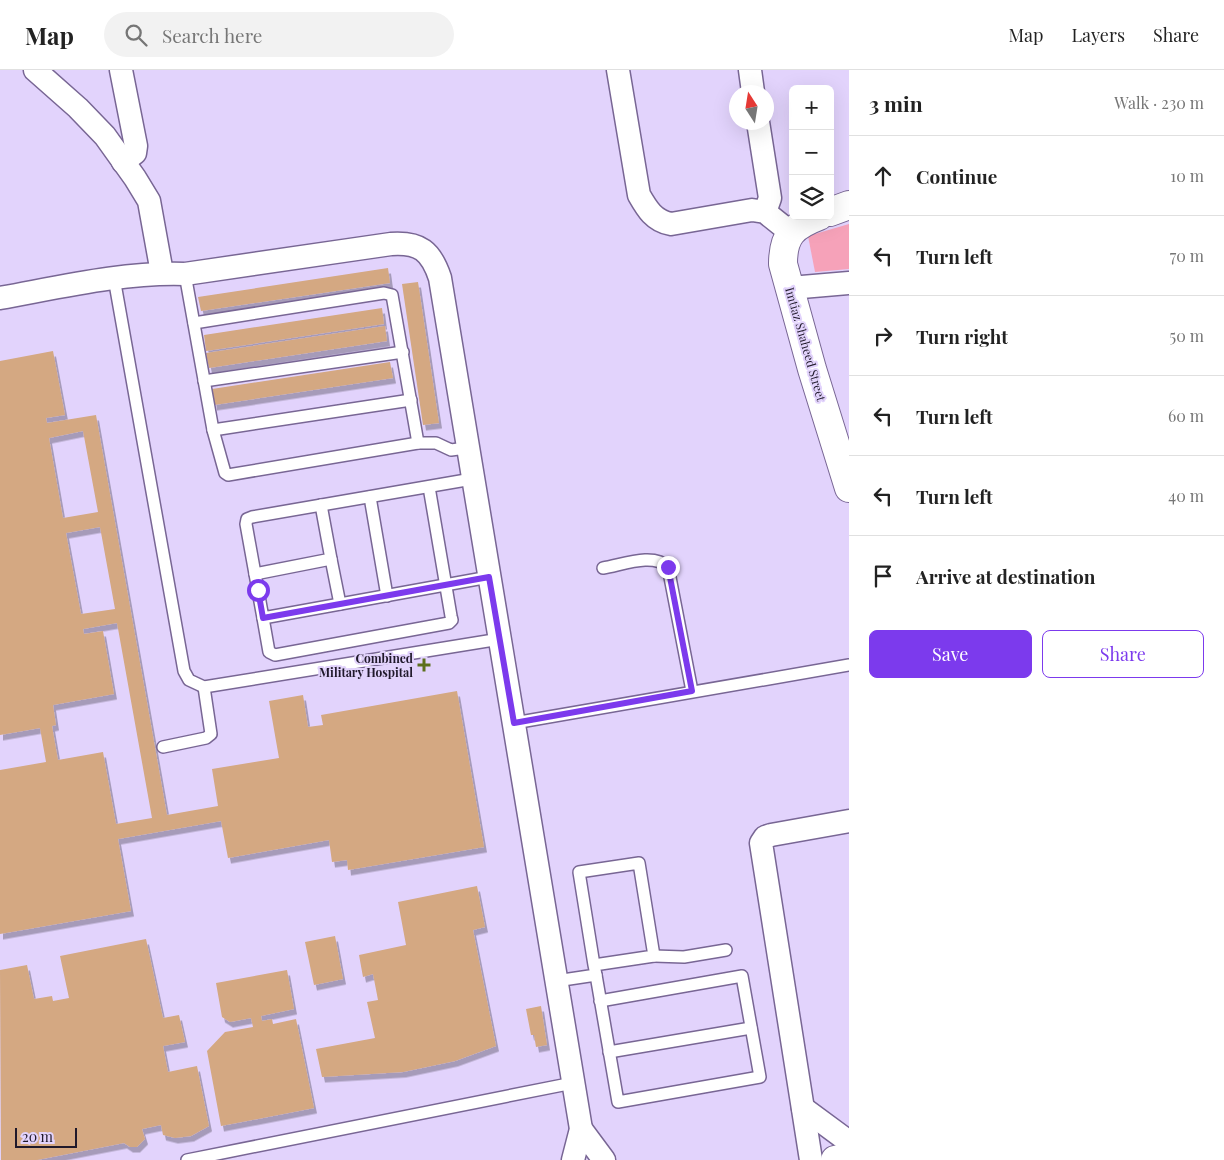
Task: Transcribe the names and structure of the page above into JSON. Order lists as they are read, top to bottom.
{
  "streets": {
    "street": ["Imtiaz Shaheed Street"]
  },
  "places": {
    "health": ["Combined Military Hospital"]
  },
  "scale_bar": "20 m",
  "north": "top",
  "page": {
    "header": "Map",
    "search": "Search here",
    "nav": ["Map", "Layers", "Share"],
    "heading": ["3 min", "Walk · 230 m"],
    "map_buttons": ["+", "−"],
    "list": [
      ["Continue", "10 m"],
      ["Turn left", "70 m"],
      ["Turn right", "50 m"],
      ["Turn left", "60 m"],
      ["Turn left", "40 m"],
      "Arrive at destination"
    ],
    "buttons": ["Save", "Share"],
    "scale": "20 m"
  }
}
